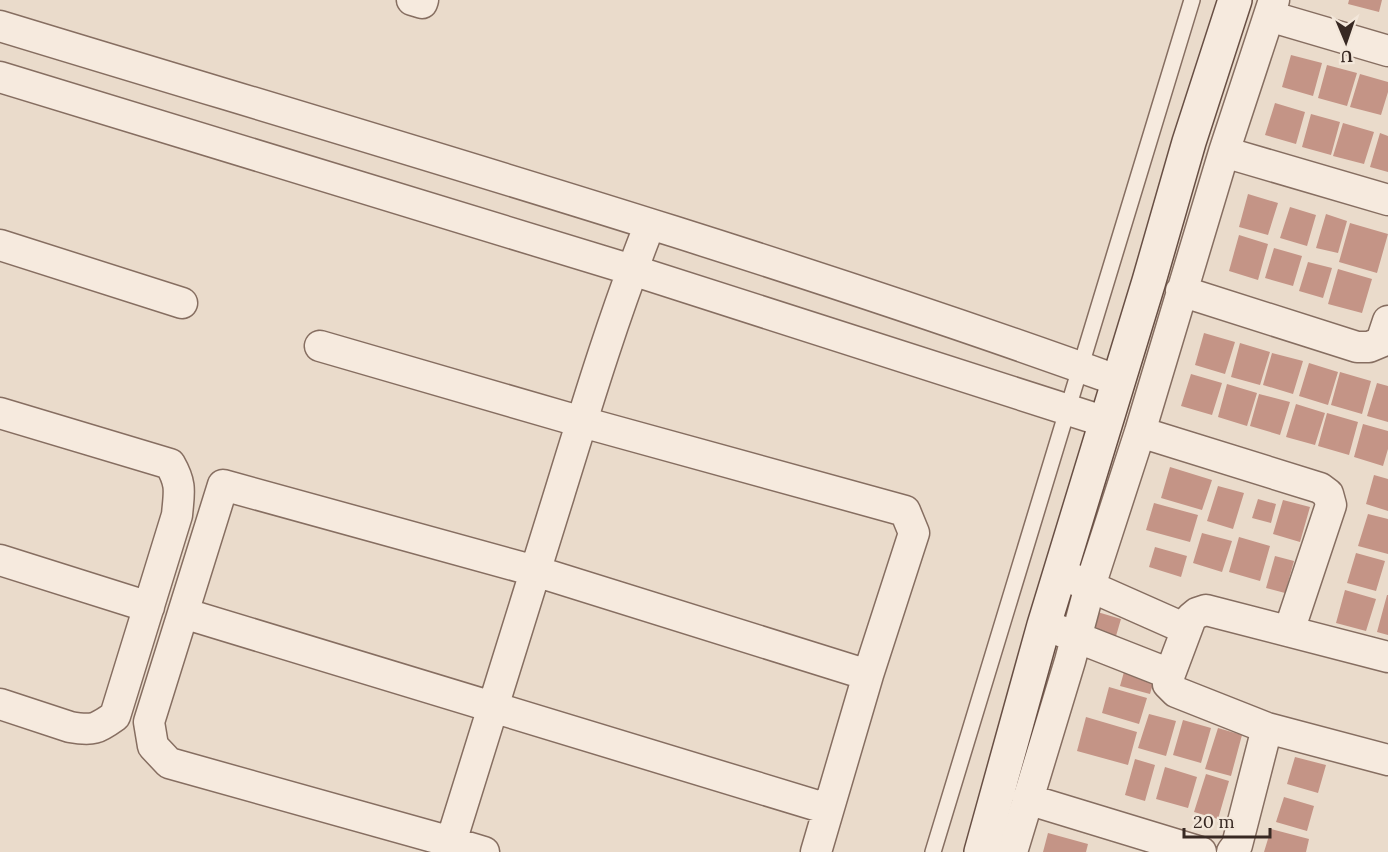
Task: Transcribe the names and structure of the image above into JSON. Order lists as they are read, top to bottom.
{
  "scale_bar": "20 m",
  "north": "bottom"
}
